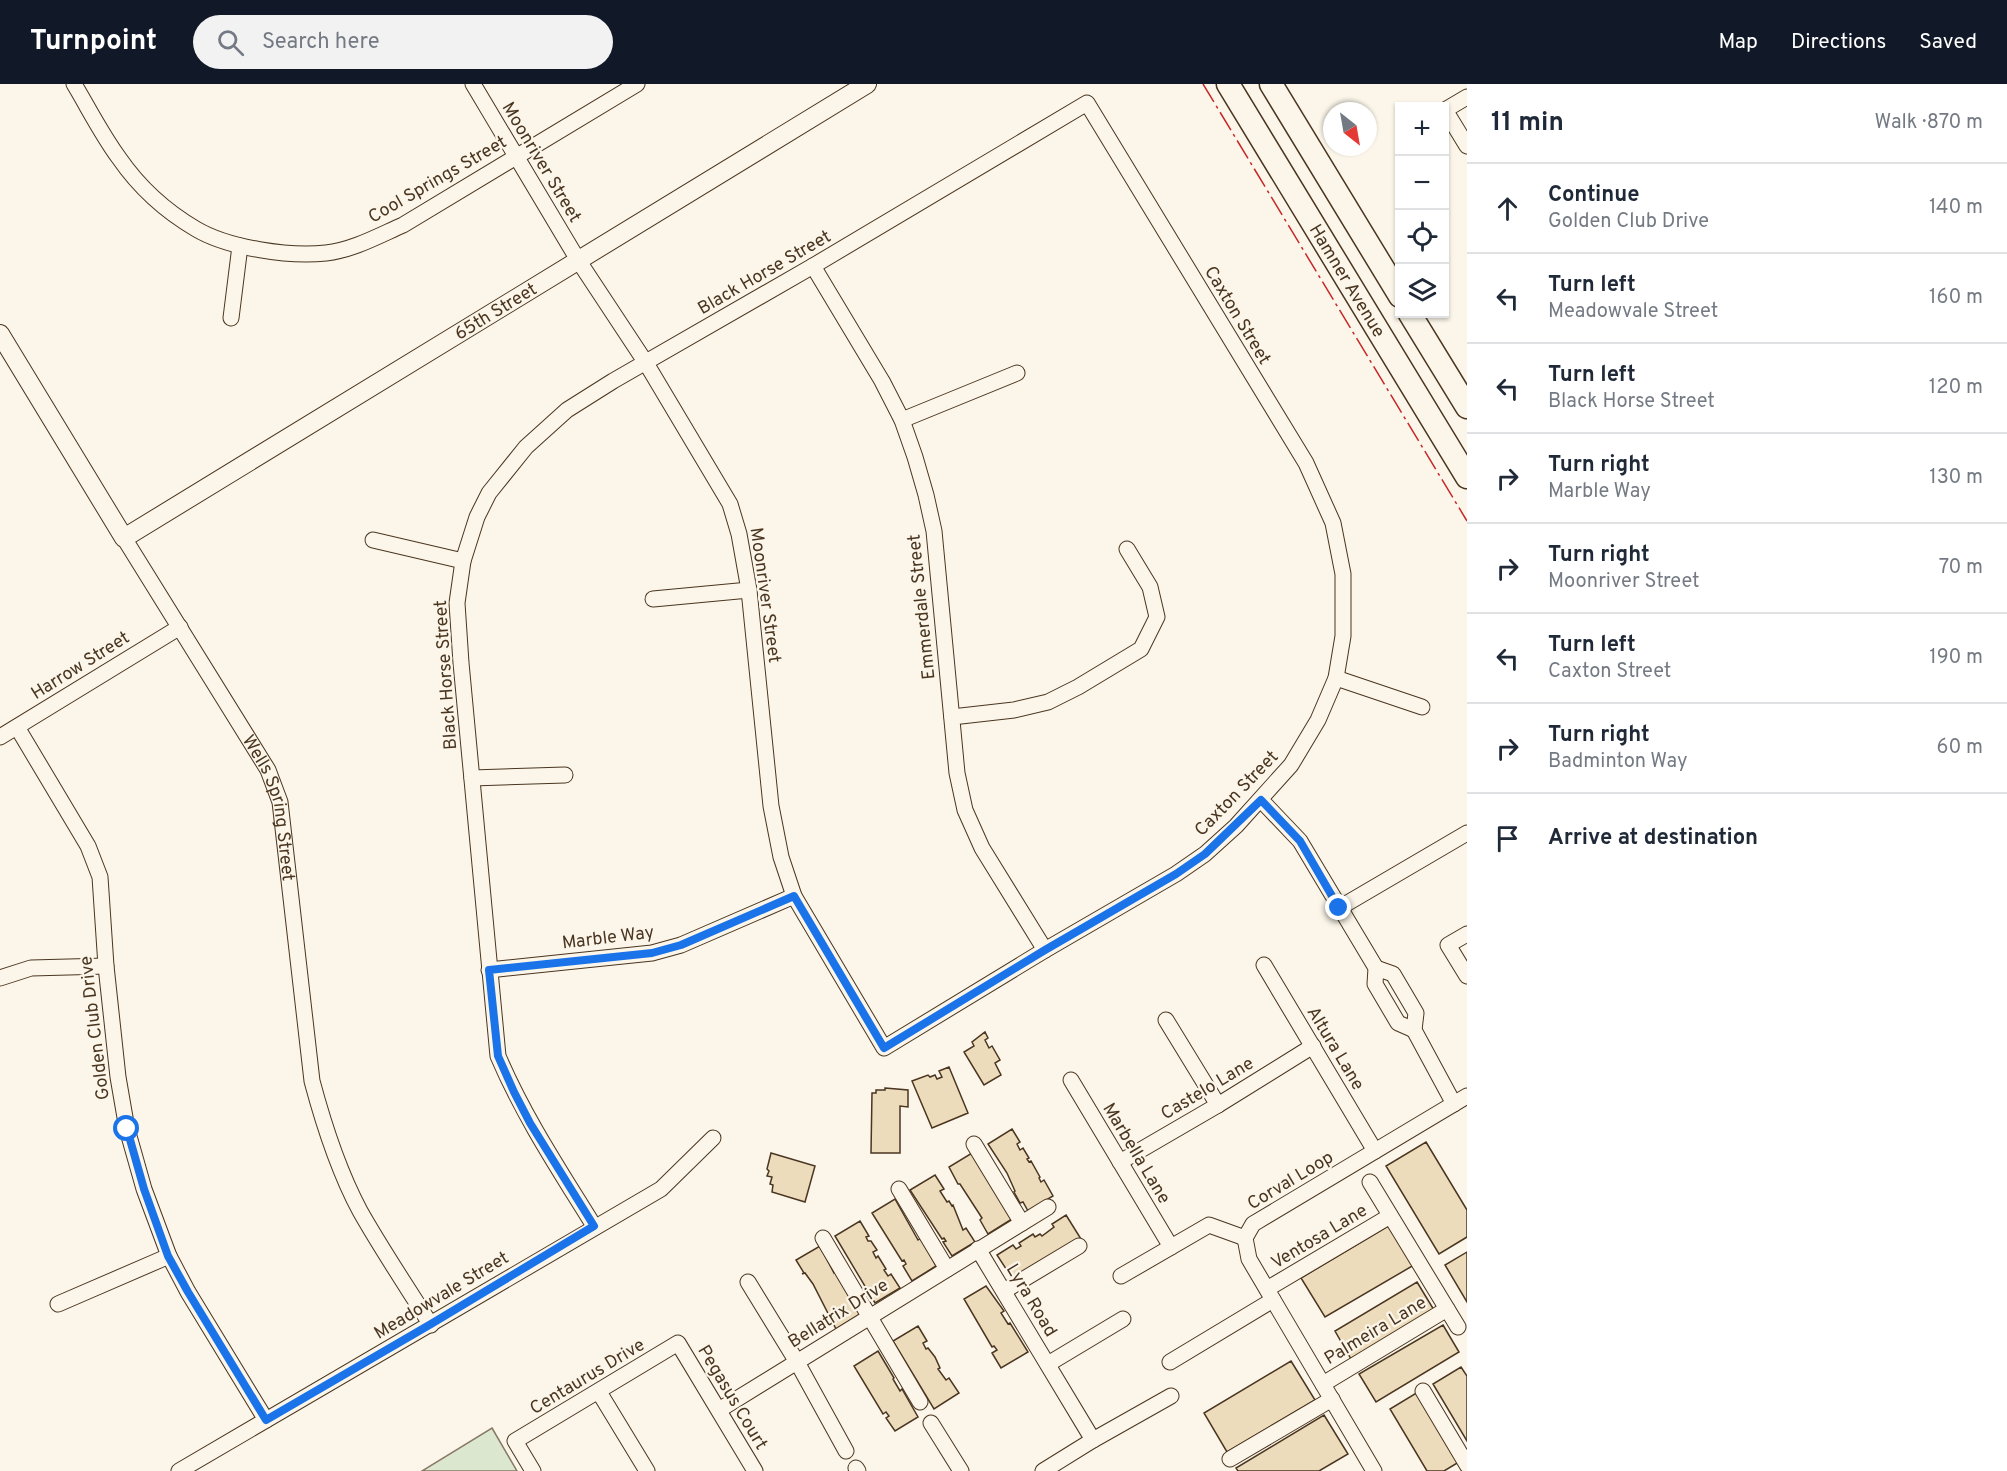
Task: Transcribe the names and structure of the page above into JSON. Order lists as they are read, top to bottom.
{
  "streets": {
    "main road": ["Hamner Avenue"],
    "street": [
      "Moonriver Street",
      "Cool Springs Street",
      "Black Horse Street",
      "65th Street",
      "Caxton Street",
      "Emmerdale Street",
      "Harrow Street",
      "Wells Spring Street",
      "Marble Way",
      "Golden Club Drive",
      "Altura Lane",
      "Castelo Lane",
      "Marbella Lane",
      "Corval Loop",
      "Ventosa Lane",
      "Meadowvale Street",
      "Lyra Road",
      "Bellatrix Drive",
      "Palmeira Lane",
      "Centaurus Drive",
      "Pegasus Court"
    ]
  },
  "crossings": [
    ["Moonriver Street", "Cool Springs Street"],
    ["Moonriver Street", "Black Horse Street"],
    ["Moonriver Street", "65th Street"],
    ["Moonriver Street", "Caxton Street"],
    ["Moonriver Street", "Marble Way"],
    ["Black Horse Street", "Caxton Street"],
    ["Black Horse Street", "Emmerdale Street"],
    ["Black Horse Street", "Marble Way"],
    ["Black Horse Street", "Meadowvale Street"],
    ["65th Street", "Wells Spring Street"],
    ["Caxton Street", "Emmerdale Street"],
    ["Harrow Street", "Wells Spring Street"],
    ["Harrow Street", "Golden Club Drive"],
    ["Wells Spring Street", "Meadowvale Street"],
    ["Golden Club Drive", "Meadowvale Street"],
    ["Altura Lane", "Castelo Lane"],
    ["Altura Lane", "Corval Loop"],
    ["Castelo Lane", "Marbella Lane"],
    ["Corval Loop", "Ventosa Lane"],
    ["Corval Loop", "Palmeira Lane"],
    ["Lyra Road", "Bellatrix Drive"],
    ["Bellatrix Drive", "Pegasus Court"],
    ["Centaurus Drive", "Pegasus Court"]
  ],
  "north": "bottom right",
  "page": {
    "header": "Turnpoint",
    "search": "Search here",
    "nav": ["Map", "Directions", "Saved"],
    "heading": ["11 min", "Walk · 870 m"],
    "map_buttons": ["+", "−"],
    "list": [
      ["Continue", "Golden Club Drive", "140 m"],
      ["Turn left", "Meadowvale Street", "160 m"],
      ["Turn left", "Black Horse Street", "120 m"],
      ["Turn right", "Marble Way", "130 m"],
      ["Turn right", "Moonriver Street", "70 m"],
      ["Turn left", "Caxton Street", "190 m"],
      ["Turn right", "Badminton Way", "60 m"],
      "Arrive at destination"
    ]
  }
}
